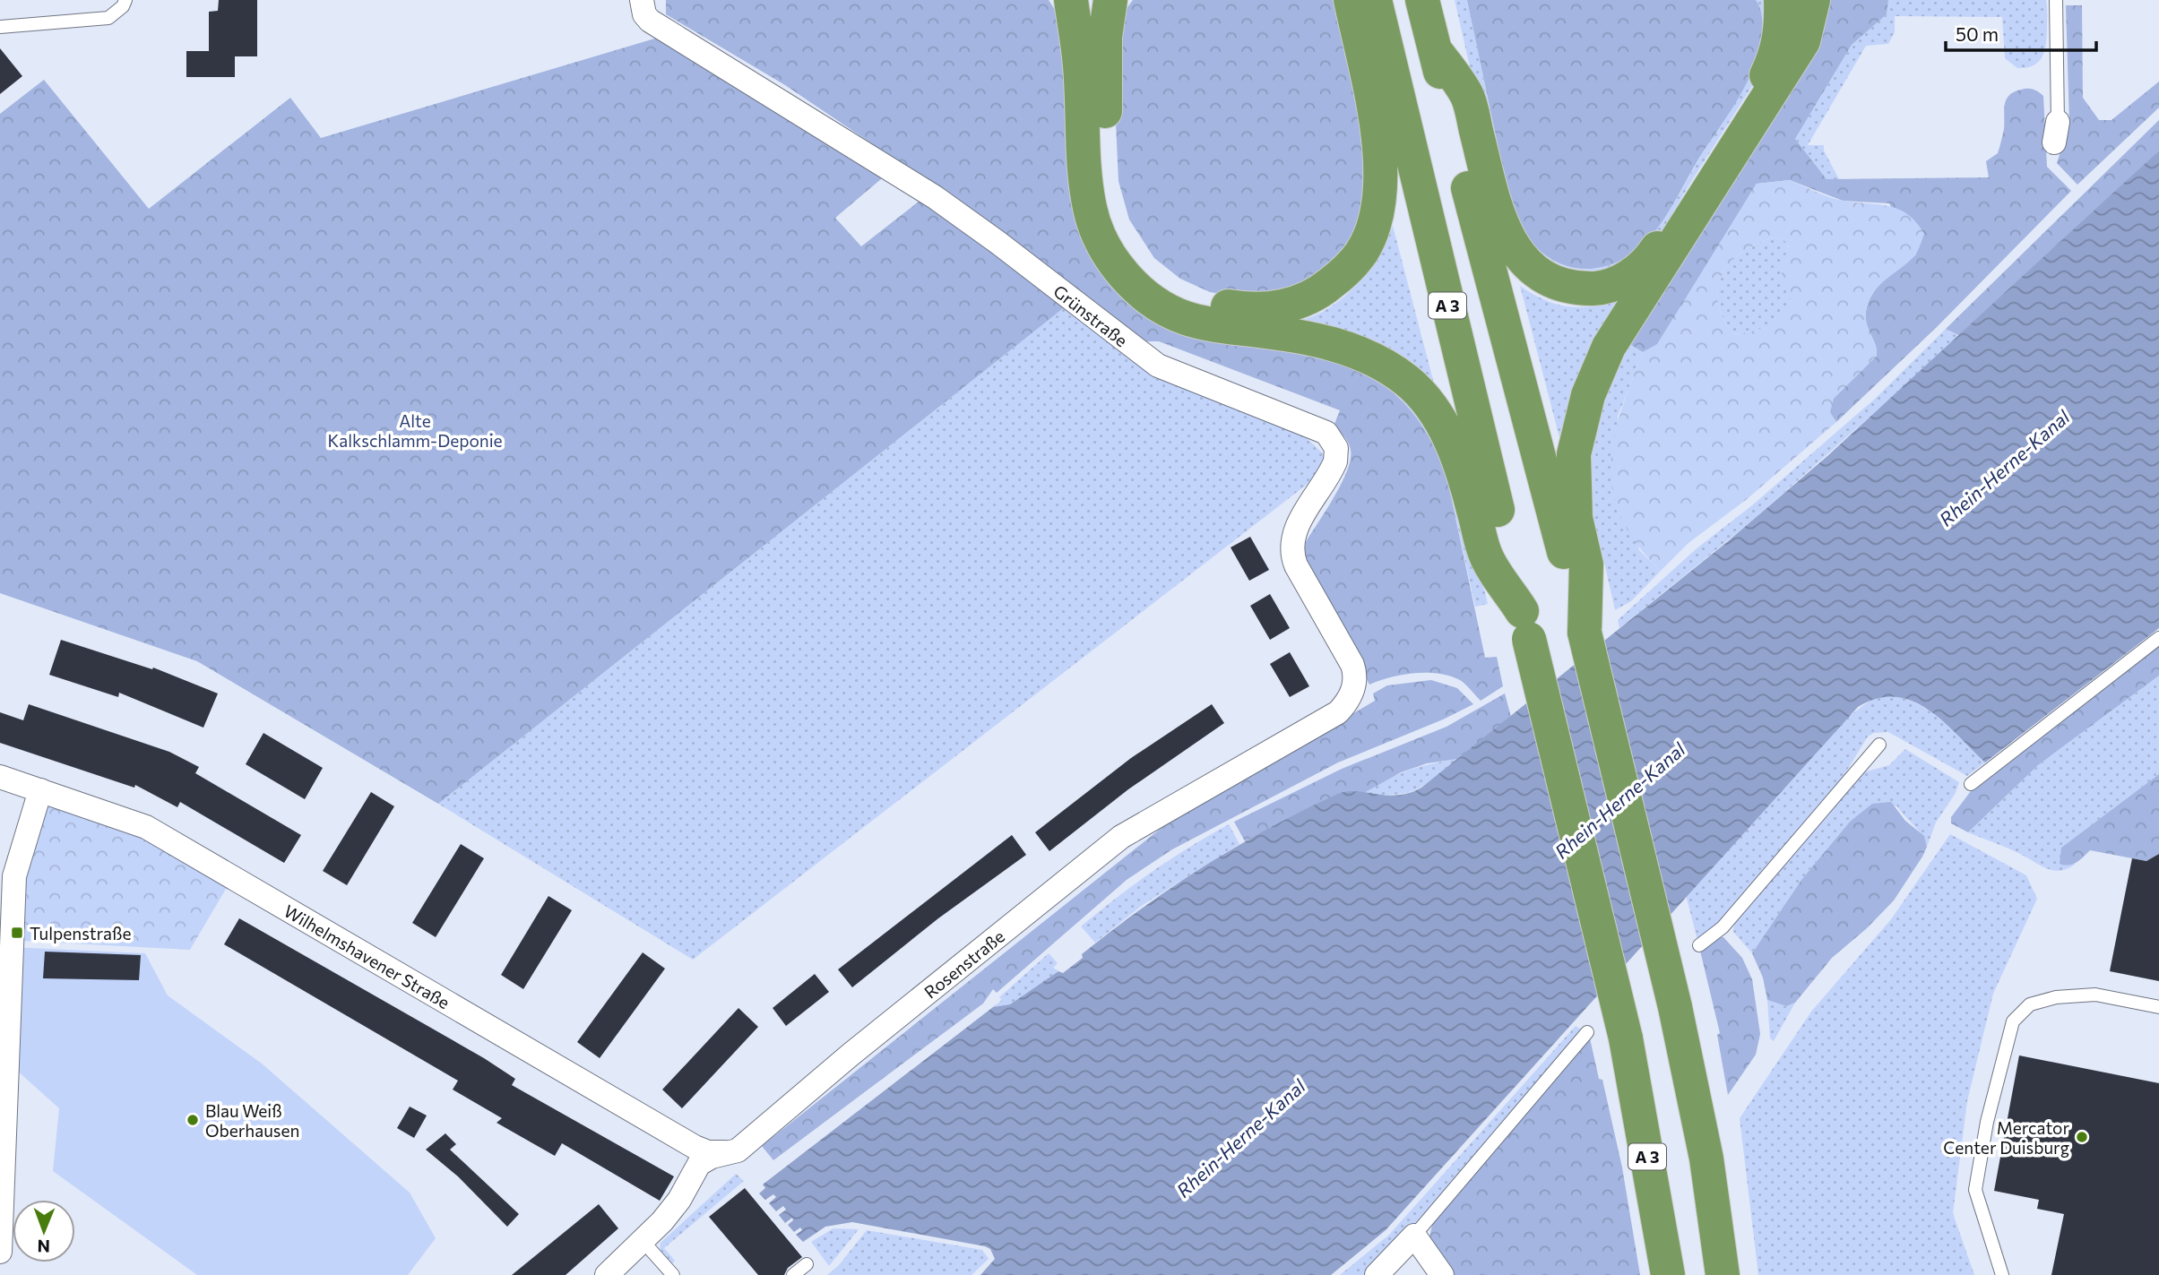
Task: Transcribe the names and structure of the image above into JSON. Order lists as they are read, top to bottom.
{
  "streets": {
    "highway": ["A 3"],
    "street": ["Grünstraße", "Wilhelmshavener Straße", "Rosenstraße"]
  },
  "crossings": [
    ["Grünstraße", "Rosenstraße"],
    ["Wilhelmshavener Straße", "Rosenstraße"]
  ],
  "water": ["Rhein-Herne-Kanal"],
  "parks": ["Alte Kalkschlamm-Deponie"],
  "places": {
    "transit": ["Tulpenstraße"],
    "other": ["Blau Weiß Oberhausen", "Mercator Center Duisburg"]
  },
  "scale_bar": "50 m",
  "north": "bottom"
}
